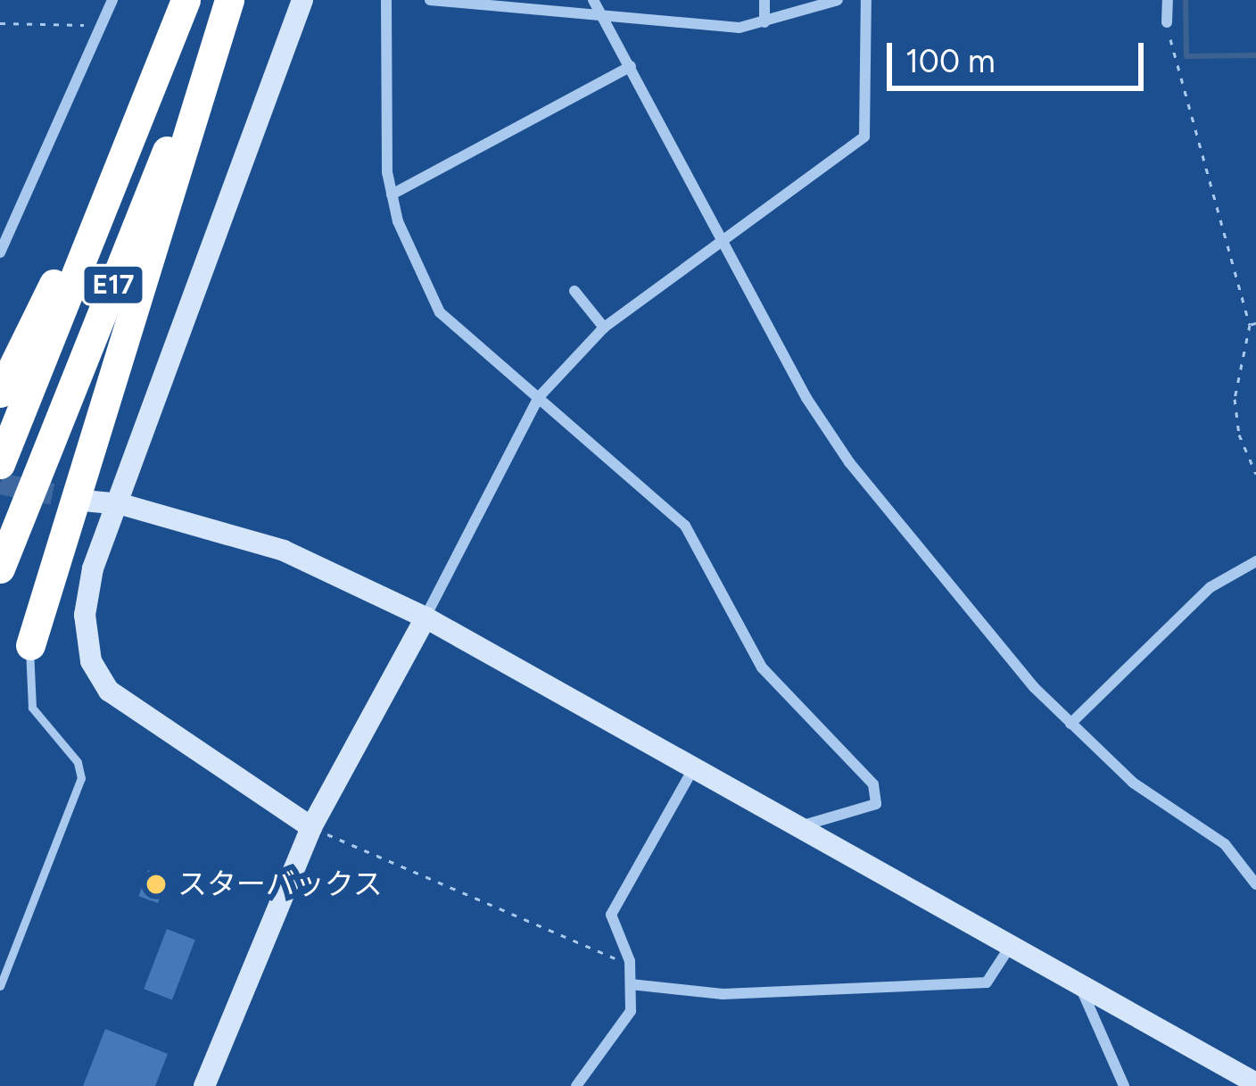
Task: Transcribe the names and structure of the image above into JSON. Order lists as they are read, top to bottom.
{
  "streets": {
    "highway": ["E17"]
  },
  "places": ["スターバックス"],
  "scale_bar": "100 m"
}
